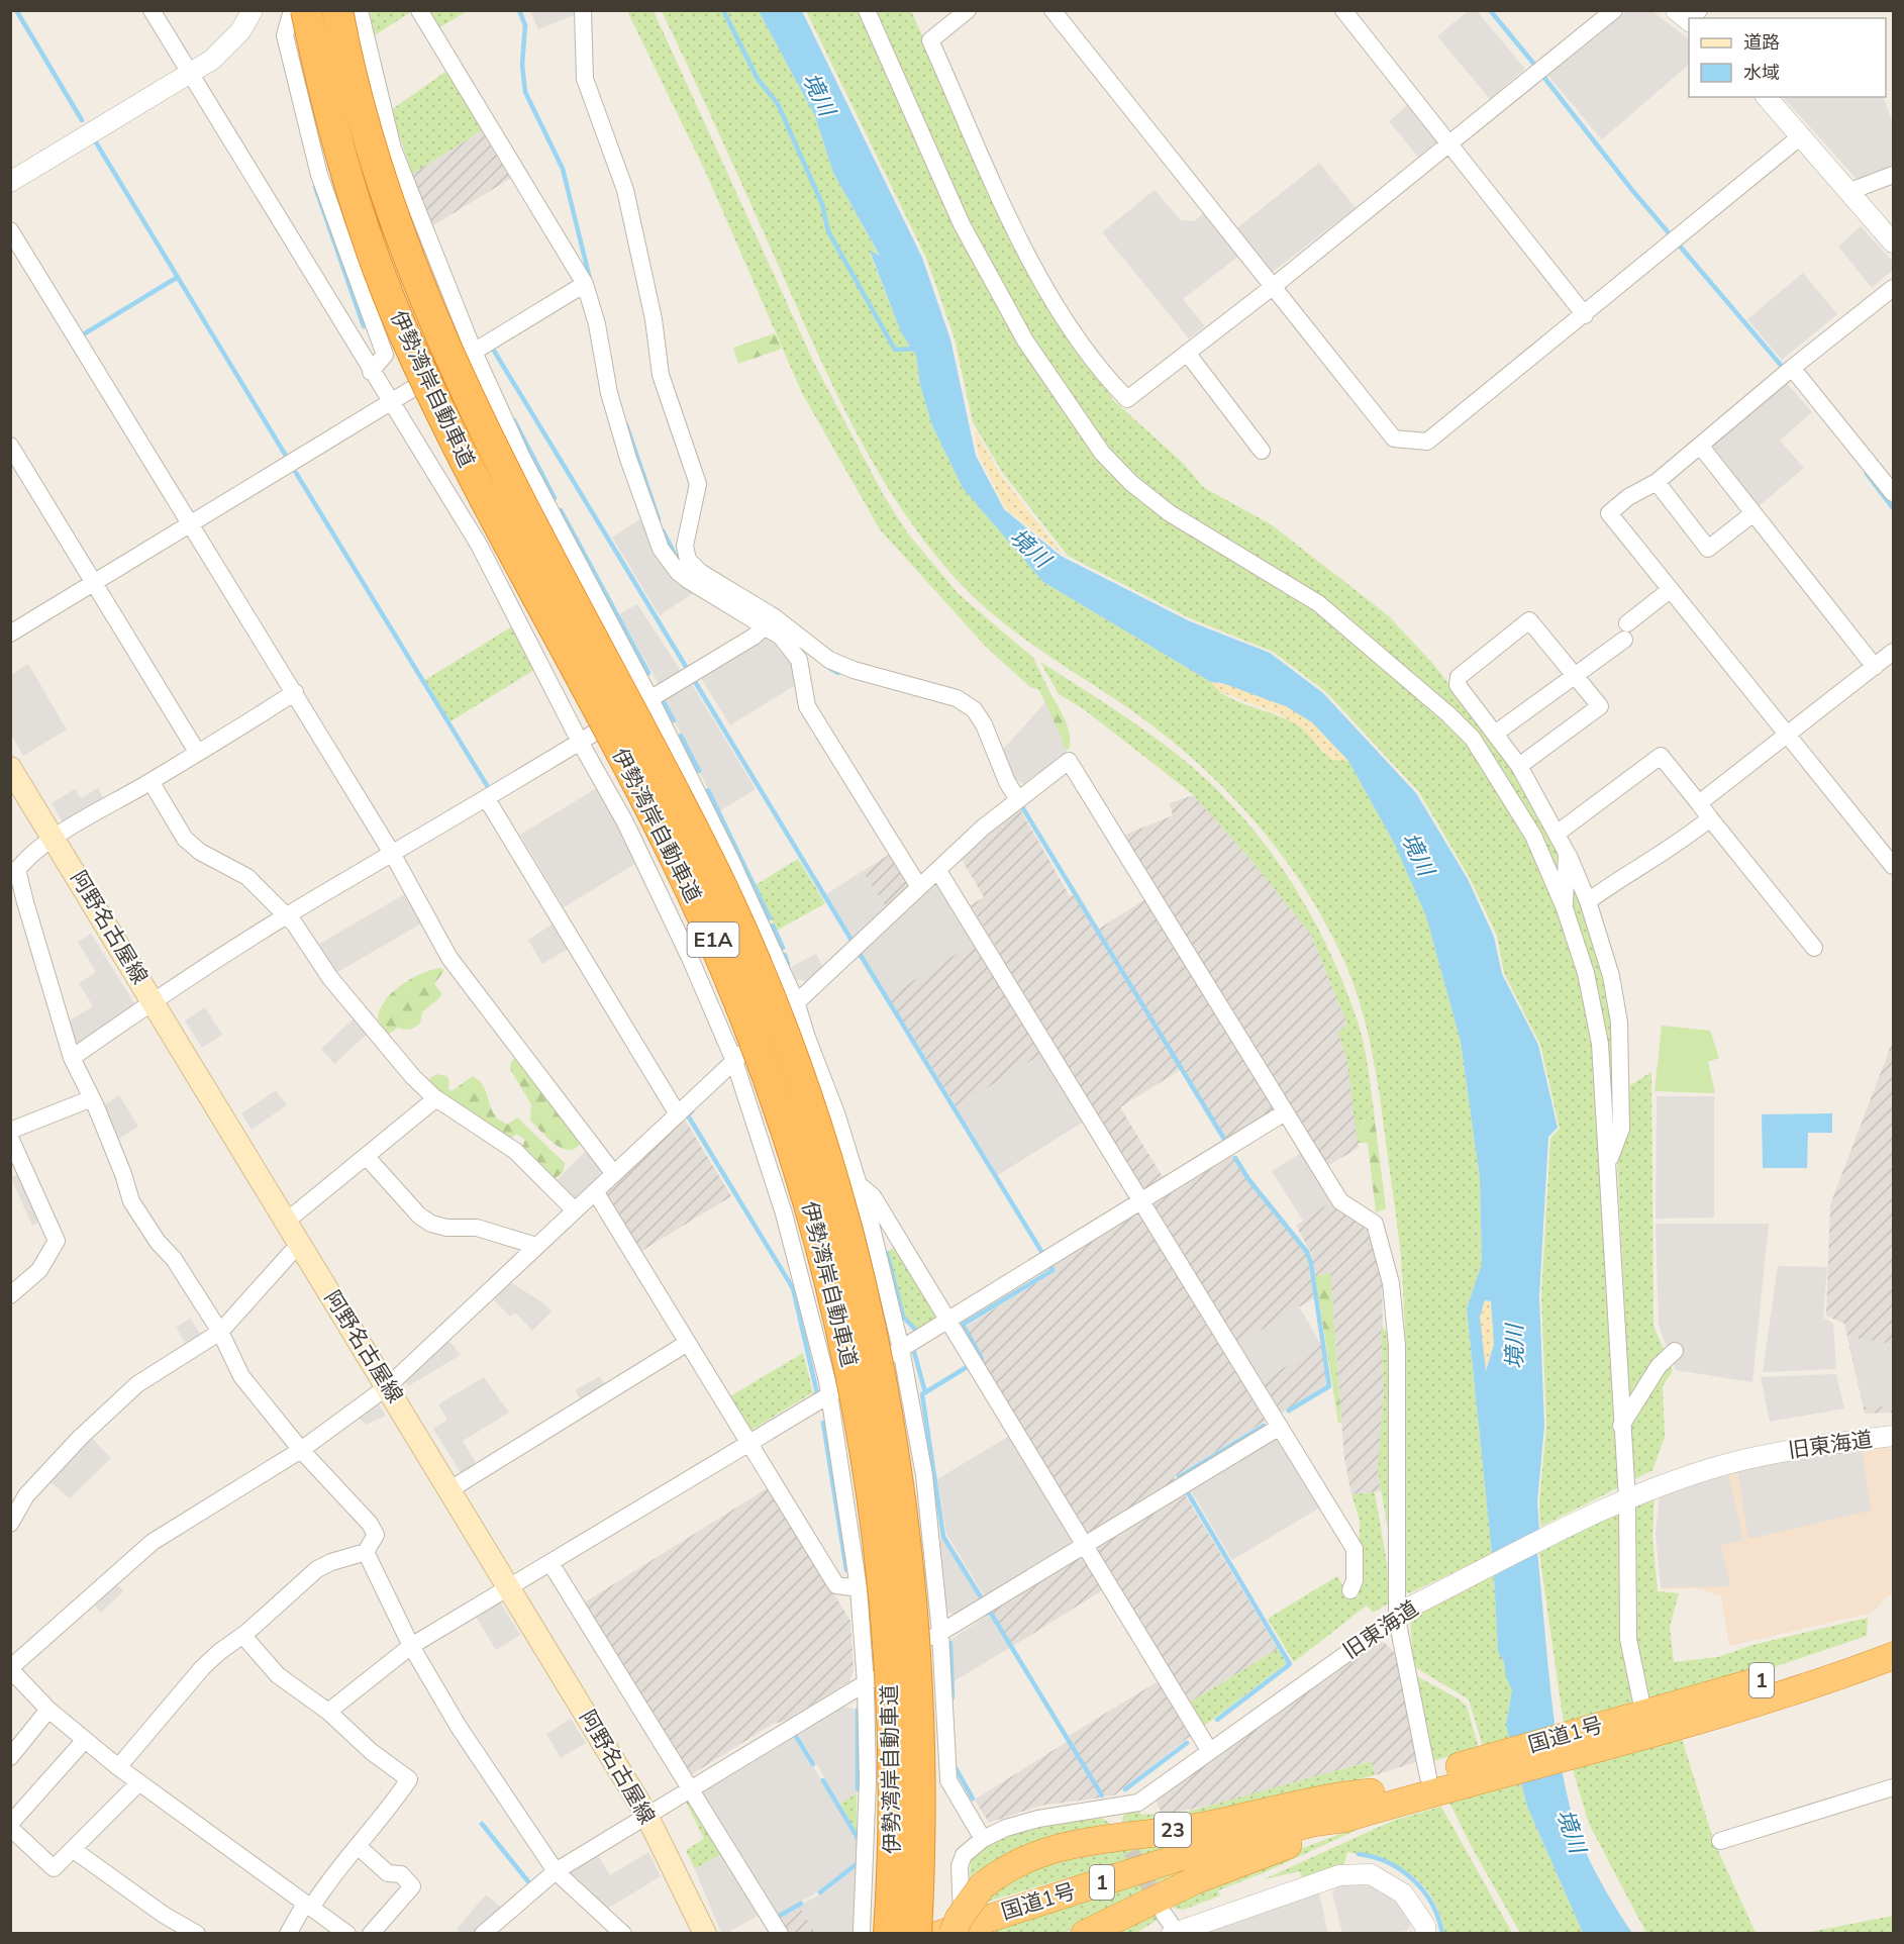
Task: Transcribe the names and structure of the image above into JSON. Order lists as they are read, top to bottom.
{
  "streets": {
    "highway": [
      "伊勢湾岸自動車道",
      "E1A",
      "1",
      "国道1号",
      "23"
    ],
    "main road": ["阿野名古屋線"],
    "street": ["旧東海道"]
  },
  "crossings": [
    ["旧東海道", "国道1号"],
    ["旧東海道", "23"],
    ["国道1号", "23"]
  ],
  "water": ["境川"],
  "legend": ["道路", "水域"]
}
